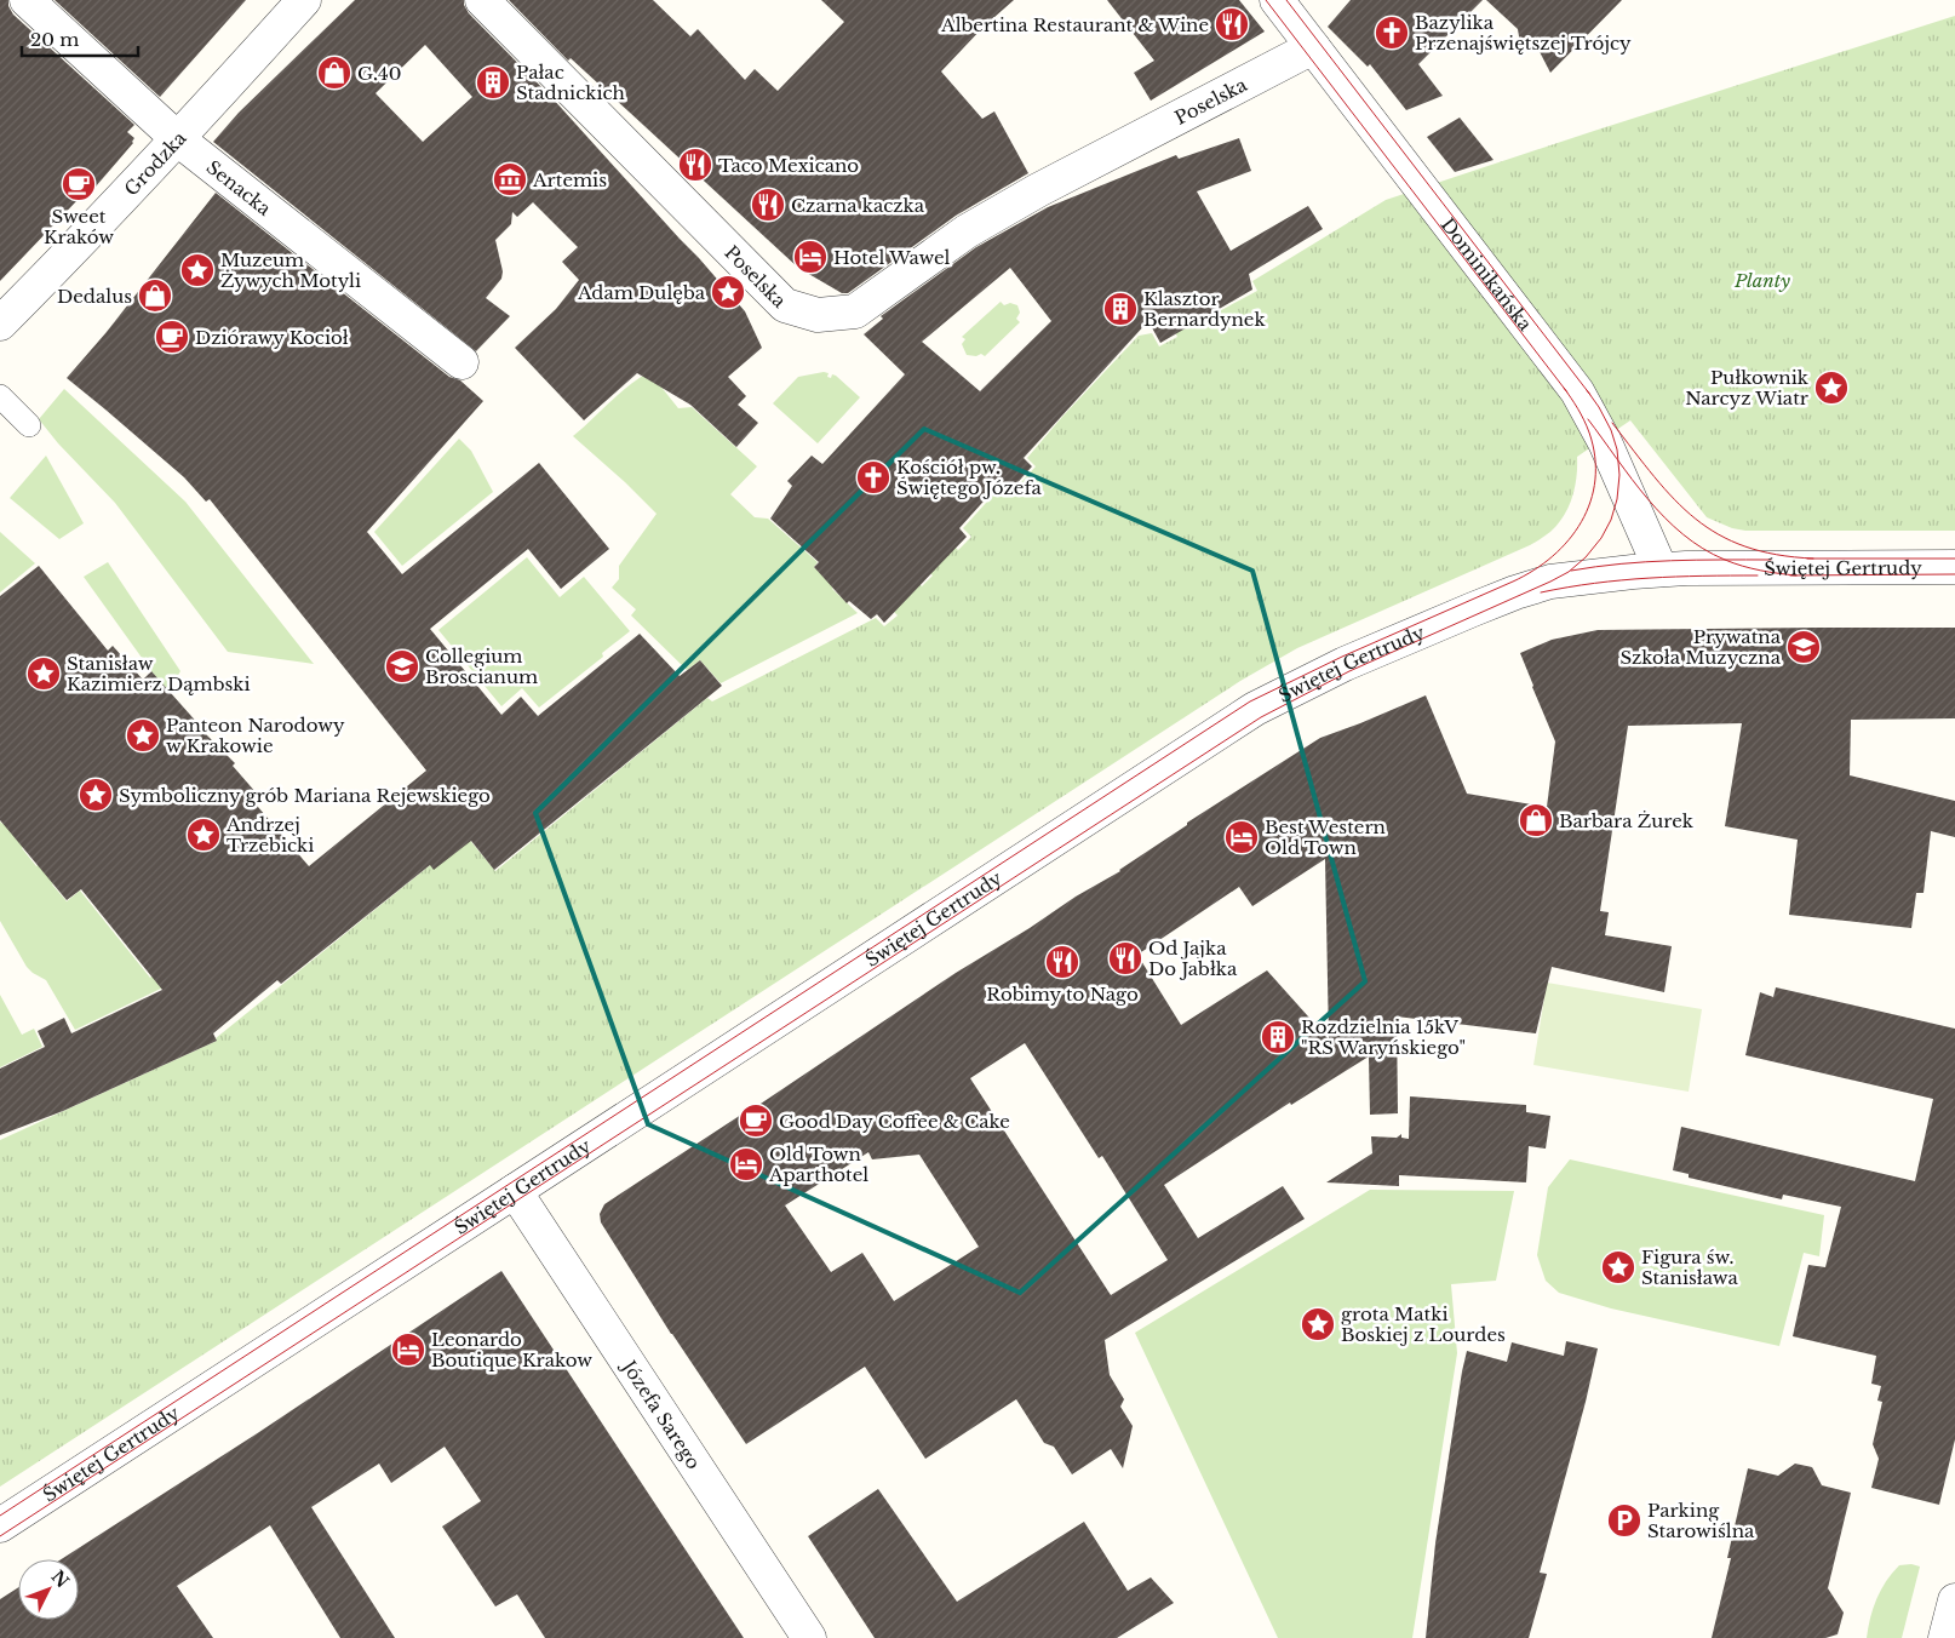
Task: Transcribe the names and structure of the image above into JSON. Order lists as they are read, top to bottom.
{
  "streets": {
    "street": [
      "Poselska",
      "Grodzka",
      "Senacka",
      "Dominikańska",
      "Świętej Gertrudy",
      "Józefa Sarego"
    ]
  },
  "crossings": [
    ["Poselska", "Dominikańska"],
    ["Grodzka", "Senacka"],
    ["Dominikańska", "Świętej Gertrudy"],
    ["Świętej Gertrudy", "Józefa Sarego"]
  ],
  "parks": ["Planty"],
  "places": {
    "restaurant": [
      "Albertina Restaurant & Wine",
      "Taco Mexicano",
      "Czarna kaczka",
      "Od Jajka Do Jabłka",
      "Robimy to Nago"
    ],
    "church": ["Bazylika Przenajświętszej Trójcy", "Kościół pw. Świętego Józefa"],
    "shop": ["G.40", "Dedalus", "Barbara Żurek"],
    "building": ["Pałac Stadnickich", "Klasztor Bernardynek", "Rozdzielnia 15kV \"RS Waryńskiego\""],
    "museum": ["Artemis"],
    "cafe": ["Sweet Kraków", "Dziórawy Kocioł", "Good Day Coffee & Cake"],
    "hotel": [
      "Hotel Wawel",
      "Best Western Old Town",
      "Old Town Aparthotel",
      "Leonardo Boutique Krakow"
    ],
    "place": [
      "Muzeum Żywych Motyli",
      "Adam Dulęba",
      "Pułkownik Narcyz Wiatr",
      "Stanisław Kazimierz Dąmbski",
      "Panteon Narodowy w Krakowie",
      "Symboliczny grób Mariana Rejewskiego",
      "Andrzej Trzebicki",
      "Figura św. Stanisława",
      "grota Matki Boskiej z Lourdes"
    ],
    "school or university": ["Prywatna Szkoła Muzyczna", "Collegium Broscianum"],
    "parking": ["Parking Starowiślna"]
  },
  "scale_bar": "20 m",
  "north": "top right"
}
